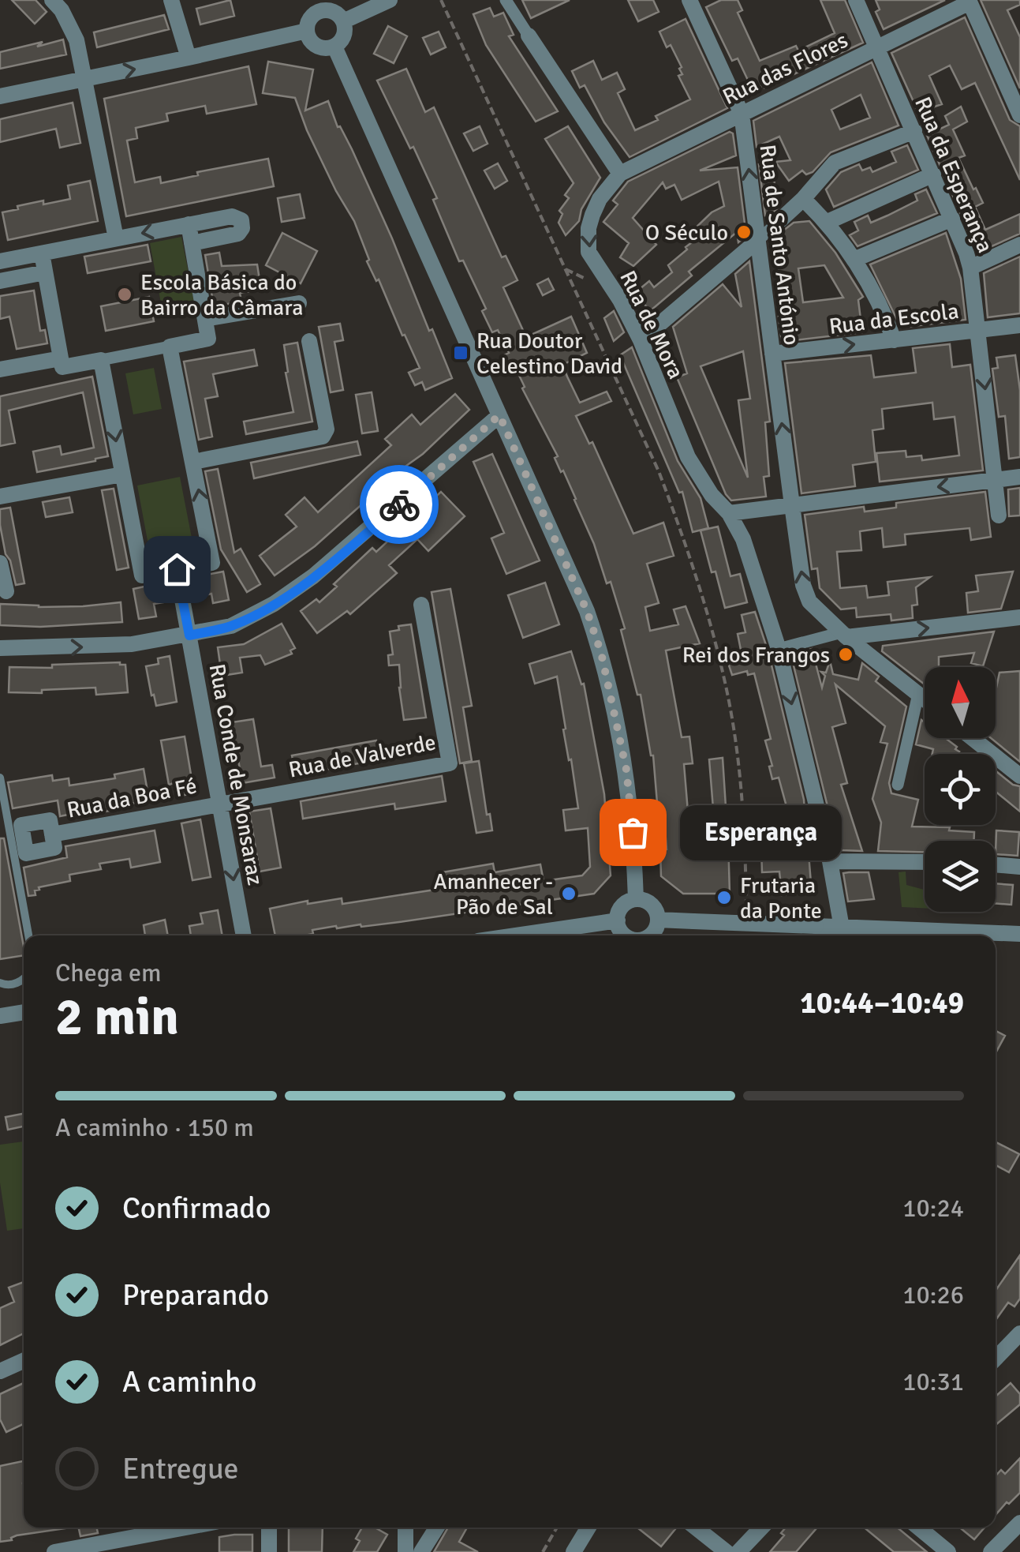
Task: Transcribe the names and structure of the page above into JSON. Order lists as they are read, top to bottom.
{
  "streets": {
    "street": [
      "Rua das Flores",
      "Rua da Esperança",
      "Rua de Santo António",
      "Rua da Escola",
      "Rua de Mora",
      "Rua de Valverde",
      "Rua Conde de Monsaraz",
      "Rua da Boa Fé"
    ]
  },
  "crossings": [
    ["Rua das Flores", "Rua da Esperança"],
    ["Rua das Flores", "Rua de Santo António"],
    ["Rua das Flores", "Rua de Mora"],
    ["Rua da Esperança", "Rua da Escola"],
    ["Rua de Santo António", "Rua da Escola"],
    ["Rua de Valverde", "Rua Conde de Monsaraz"],
    ["Rua de Valverde", "Rua da Boa Fé"],
    ["Rua Conde de Monsaraz", "Rua da Boa Fé"]
  ],
  "one_way": ["Rua de Santo António", "Rua de Mora", "Rua Conde de Monsaraz"],
  "places": {
    "other": [
      "O Século",
      "Escola Básica do Bairro da Câmara",
      "Rei dos Frangos",
      "Esperança",
      "Amanhecer - Pão de Sal",
      "Frutaria da Ponte"
    ],
    "transit": ["Rua Doutor Celestino David"]
  },
  "north": "top",
  "page": {
    "bubble": "Esperança",
    "heading": ["2 min", "Chega em", "10:44–10:49"],
    "bar": "A caminho · 150 m",
    "list": [
      ["Confirmado", "10:24"],
      ["Preparando", "10:26"],
      ["A caminho", "10:31"],
      "Entregue"
    ]
  }
}
